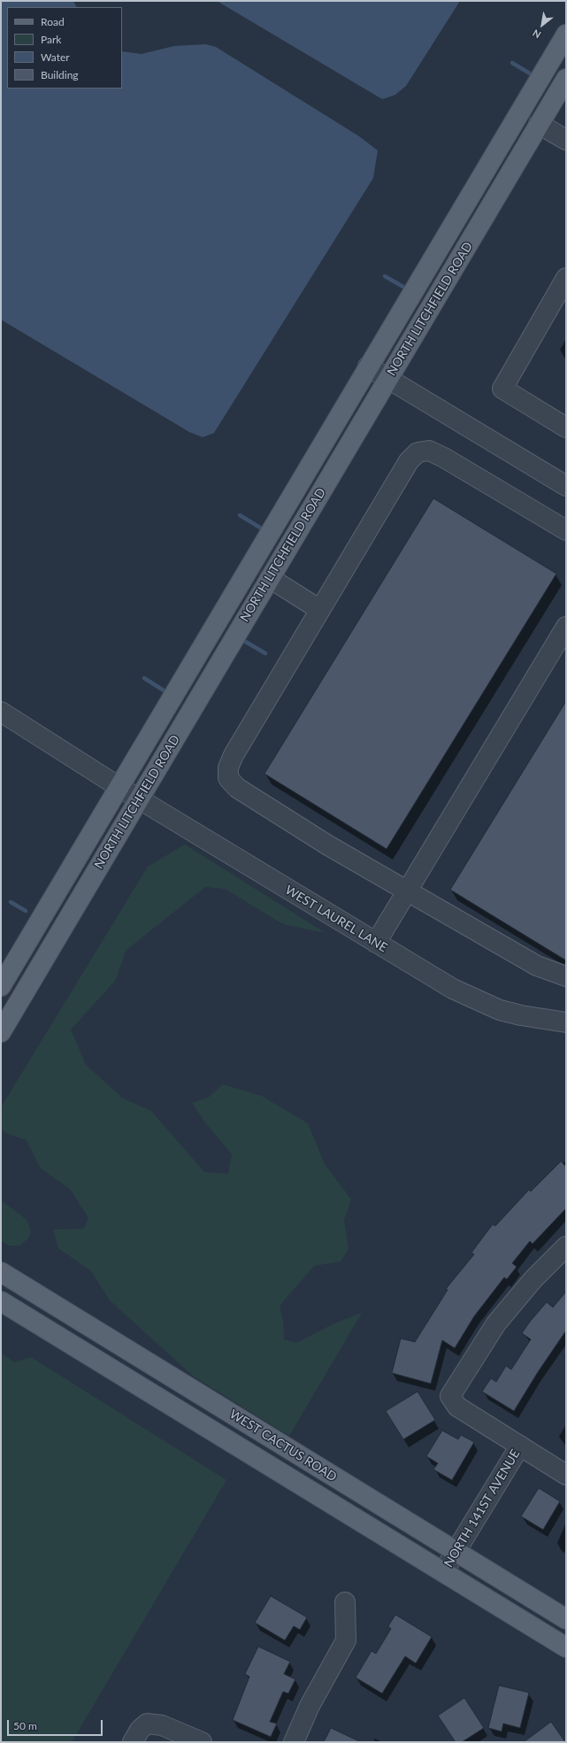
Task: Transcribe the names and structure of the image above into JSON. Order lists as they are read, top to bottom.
{
  "streets": {
    "main road": ["NORTH LITCHFIELD ROAD", "WEST CACTUS ROAD"],
    "street": ["WEST LAUREL LANE", "NORTH 141ST AVENUE"]
  },
  "crossings": [
    ["NORTH LITCHFIELD ROAD", "WEST LAUREL LANE"],
    ["WEST CACTUS ROAD", "NORTH 141ST AVENUE"]
  ],
  "legend": [
    "Road",
    "Park",
    "Water",
    "Building"
  ],
  "scale_bar": "50 m",
  "north": "bottom left"
}
